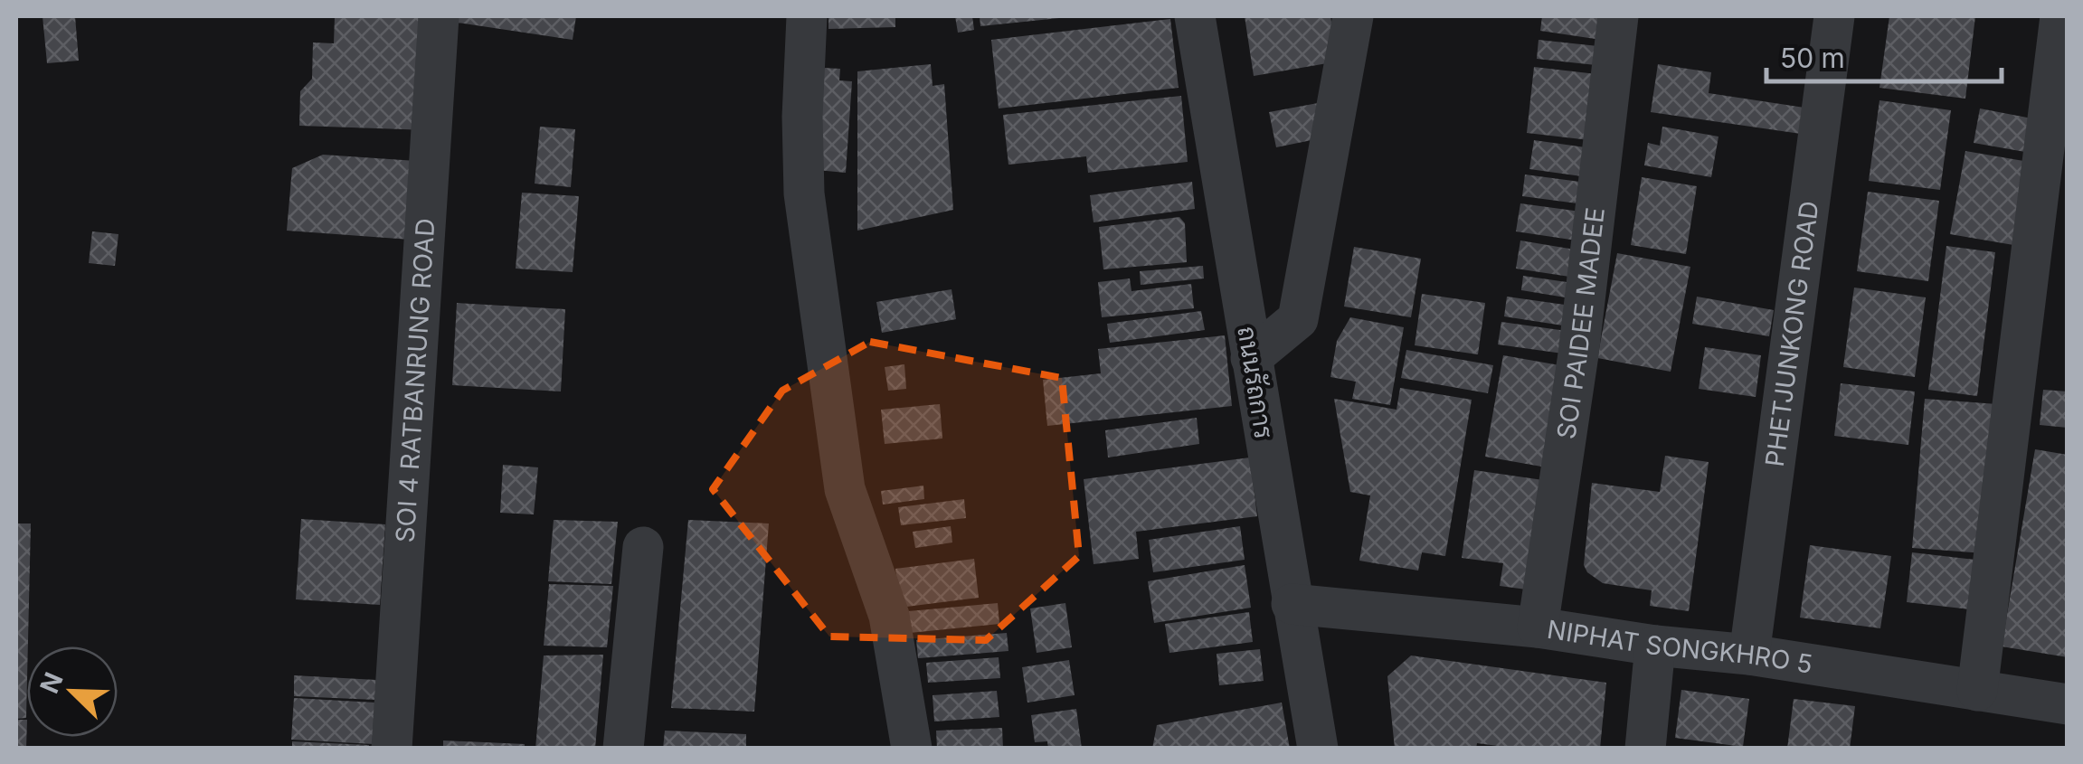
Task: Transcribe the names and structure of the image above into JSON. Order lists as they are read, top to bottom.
{
  "streets": {
    "street": [
      "SOI PAIDEE MADEE",
      "PHETJUNKONG ROAD",
      "SOI 4 RATBANRUNG ROAD",
      "ถนนรัถการ",
      "NIPHAT SONGKHRO 5"
    ]
  },
  "crossings": [
    ["SOI PAIDEE MADEE", "NIPHAT SONGKHRO 5"],
    ["PHETJUNKONG ROAD", "NIPHAT SONGKHRO 5"],
    ["ถนนรัถการ", "NIPHAT SONGKHRO 5"]
  ],
  "scale_bar": "50 m",
  "north": "top left"
}
